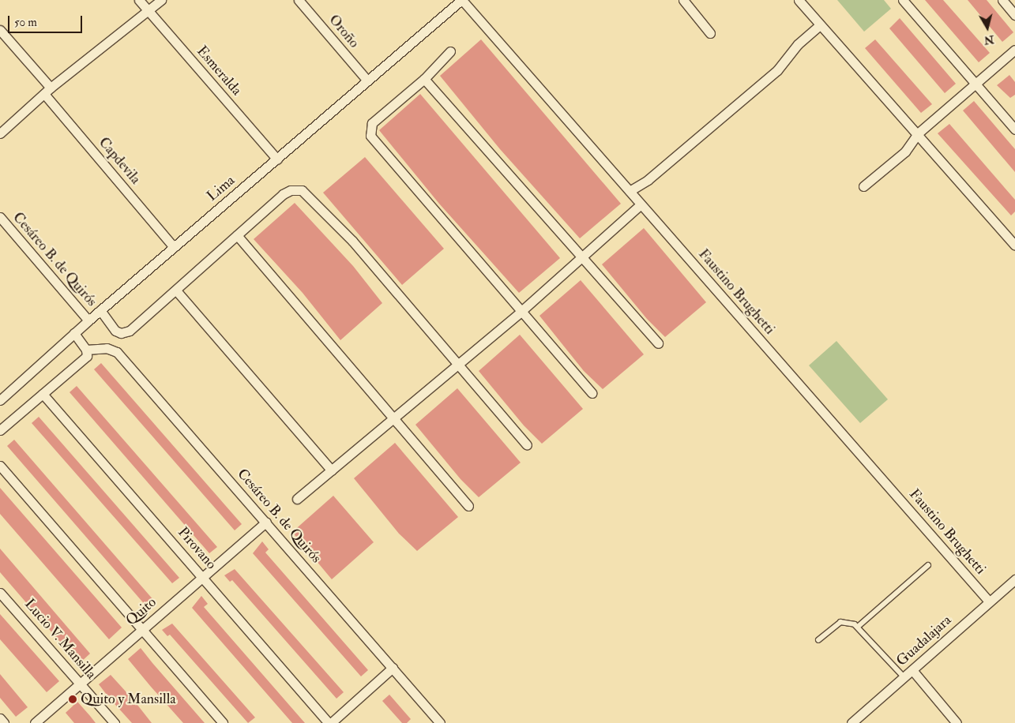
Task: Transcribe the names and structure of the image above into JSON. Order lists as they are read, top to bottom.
{
  "streets": {
    "street": [
      "Oroño",
      "Esmeralda",
      "Capdevila",
      "Lima",
      "Cesáreo B. de Quirós",
      "Faustino Brughetti",
      "Pirovano",
      "Quito",
      "Lucio V. Mansilla",
      "Guadalajara"
    ]
  },
  "crossings": [
    ["Oroño", "Lima"],
    ["Esmeralda", "Lima"],
    ["Capdevila", "Lima"],
    ["Lima", "Cesáreo B. de Quirós"],
    ["Lima", "Faustino Brughetti"],
    ["Cesáreo B. de Quirós", "Quito"],
    ["Faustino Brughetti", "Guadalajara"],
    ["Pirovano", "Quito"],
    ["Quito", "Lucio V. Mansilla"]
  ],
  "places": ["Quito y Mansilla"],
  "scale_bar": "50 m",
  "north": "bottom"
}
